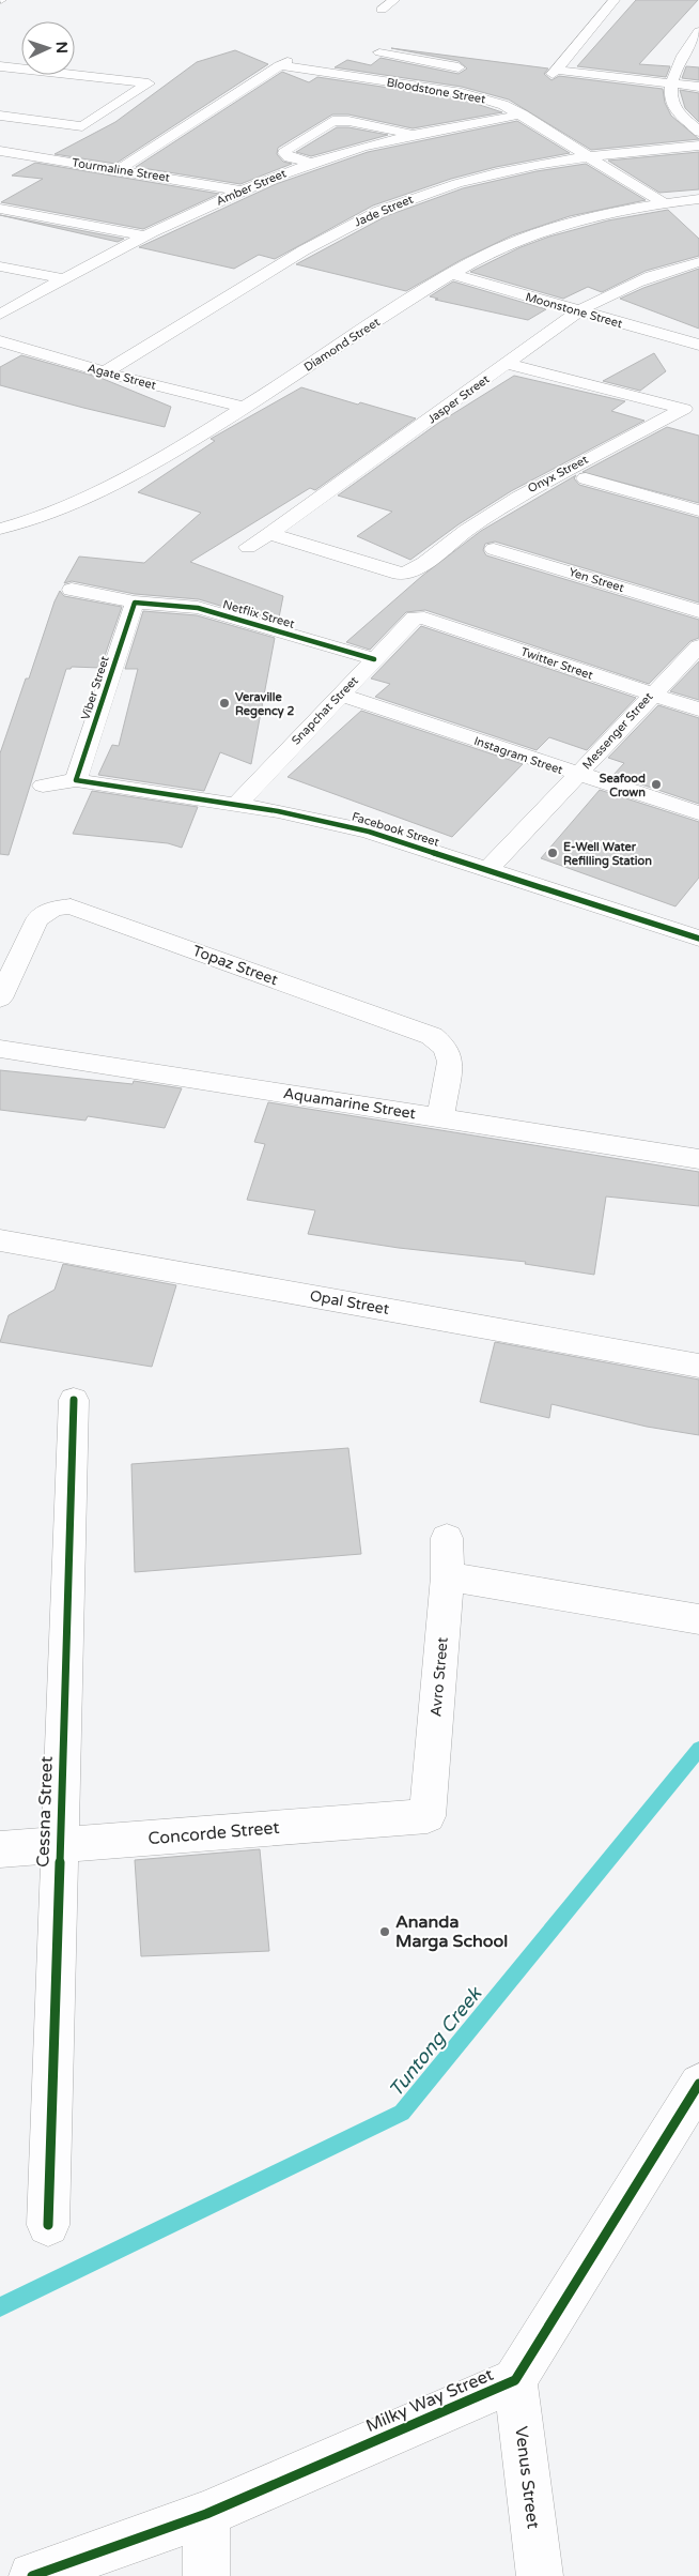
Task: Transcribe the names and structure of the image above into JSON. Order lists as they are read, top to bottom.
{
  "streets": {
    "street": [
      "Bloodstone Street",
      "Tourmaline Street",
      "Amber Street",
      "Jade Street",
      "Moonstone Street",
      "Diamond Street",
      "Agate Street",
      "Jasper Street",
      "Onyx Street",
      "Yen Street",
      "Netflix Street",
      "Twitter Street",
      "Viber Street",
      "Snapchat Street",
      "Messenger Street",
      "Instagram Street",
      "Facebook Street",
      "Topaz Street",
      "Aquamarine Street",
      "Opal Street",
      "Avro Street",
      "Cessna Street",
      "Concorde Street",
      "Milky Way Street",
      "Venus Street"
    ]
  },
  "crossings": [
    ["Bloodstone Street", "Tourmaline Street"],
    ["Bloodstone Street", "Amber Street"],
    ["Bloodstone Street", "Jade Street"],
    ["Bloodstone Street", "Diamond Street"],
    ["Tourmaline Street", "Amber Street"],
    ["Jade Street", "Agate Street"],
    ["Moonstone Street", "Diamond Street"],
    ["Moonstone Street", "Jasper Street"],
    ["Diamond Street", "Agate Street"],
    ["Jasper Street", "Onyx Street"],
    ["Netflix Street", "Viber Street"],
    ["Netflix Street", "Snapchat Street"],
    ["Twitter Street", "Snapchat Street"],
    ["Twitter Street", "Messenger Street"],
    ["Viber Street", "Facebook Street"],
    ["Snapchat Street", "Instagram Street"],
    ["Snapchat Street", "Facebook Street"],
    ["Messenger Street", "Instagram Street"],
    ["Messenger Street", "Facebook Street"],
    ["Topaz Street", "Aquamarine Street"],
    ["Avro Street", "Concorde Street"],
    ["Cessna Street", "Concorde Street"],
    ["Milky Way Street", "Venus Street"]
  ],
  "water": ["Tuntong Creek"],
  "places": [
    "Veraville Regency 2",
    "Seafood Crown",
    "E-Well Water Refilling Station",
    "Ananda Marga School"
  ],
  "north": "right"
}
